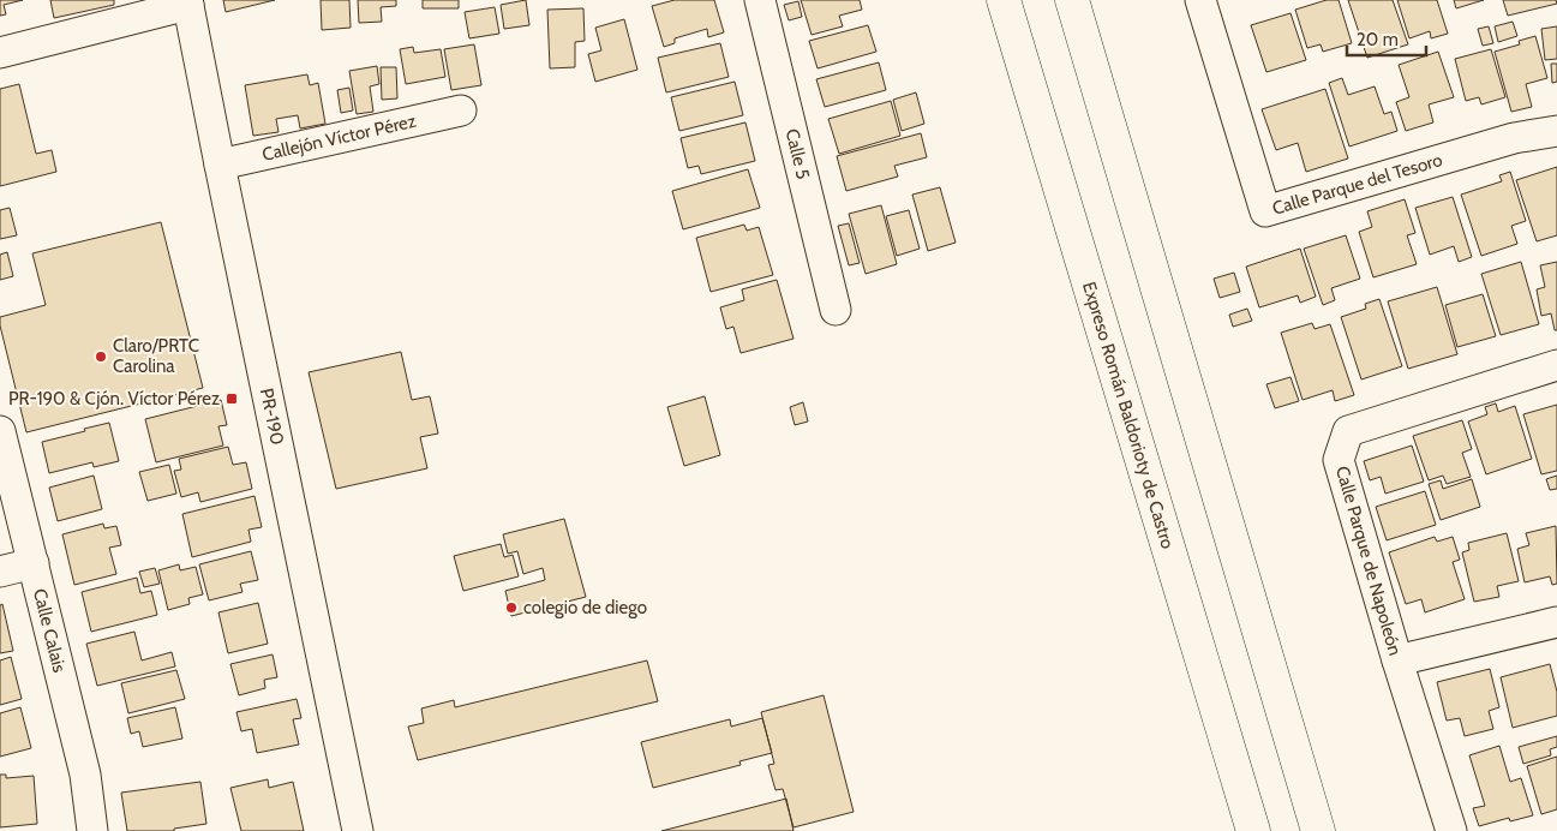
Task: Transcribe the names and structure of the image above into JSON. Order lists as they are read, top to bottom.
{
  "streets": {
    "highway": ["Expreso Román Baldorioty de Castro"],
    "street": [
      "Callejón Víctor Pérez",
      "Calle 5",
      "Calle Parque del Tesoro",
      "PR-190",
      "Calle Parque de Napoleón",
      "Calle Calais"
    ]
  },
  "crossings": [
    ["Callejón Víctor Pérez", "PR-190"]
  ],
  "places": {
    "other": ["Claro/PRTC Carolina", "colegio de diego"],
    "transit": ["PR-190 & Cjón. Víctor Pérez"]
  },
  "scale_bar": "20 m"
}
